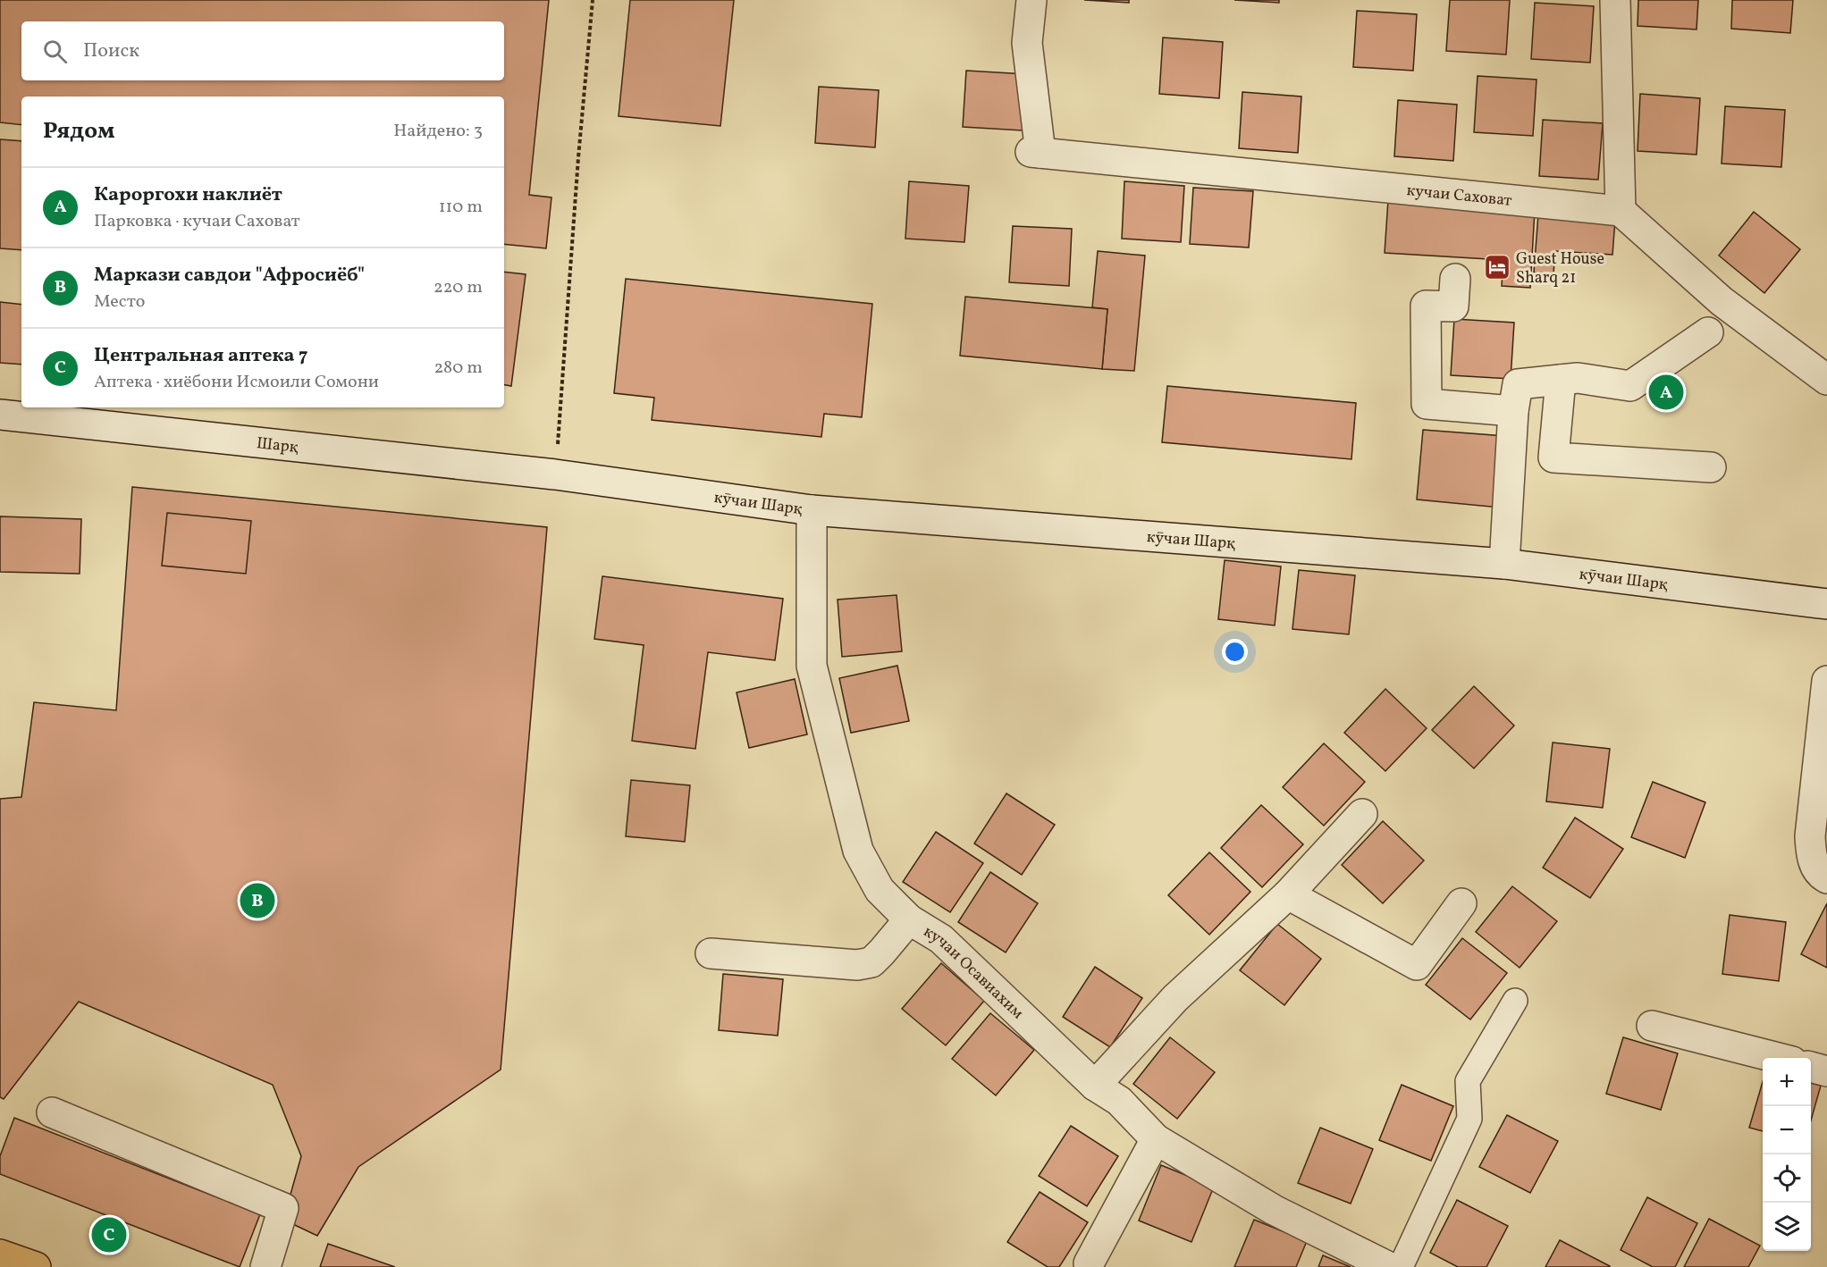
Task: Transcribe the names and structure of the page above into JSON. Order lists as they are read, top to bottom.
{
  "streets": {
    "street": [
      "кучаи Саховат",
      "Шарқ",
      "кӯчаи Шарқ",
      "кучаи Осавиахим"
    ]
  },
  "crossings": [
    ["Шарқ", "кӯчаи Шарқ"],
    ["кӯчаи Шарқ", "кучаи Осавиахим"]
  ],
  "places": {
    "hotel": ["Guest House Sharq 21"]
  },
  "page": {
    "search": "Поиск",
    "heading": ["Рядом", "Найдено: 3"],
    "list": [
      {
        "mark": "A",
        "name": "Кароргохи наклиёт",
        "note": "Парковка · кучаи Саховат",
        "value": "110 m"
      },
      {
        "mark": "B",
        "name": "Маркази савдои \"Афросиёб\"",
        "note": "Место",
        "value": "220 m"
      },
      {
        "mark": "C",
        "name": "Центральная аптека 7",
        "note": "Аптека · хиёбони Исмоили Сомони",
        "value": "280 m"
      }
    ],
    "pins": ["A", "B", "C"],
    "map_buttons": ["+", "−"]
  }
}
